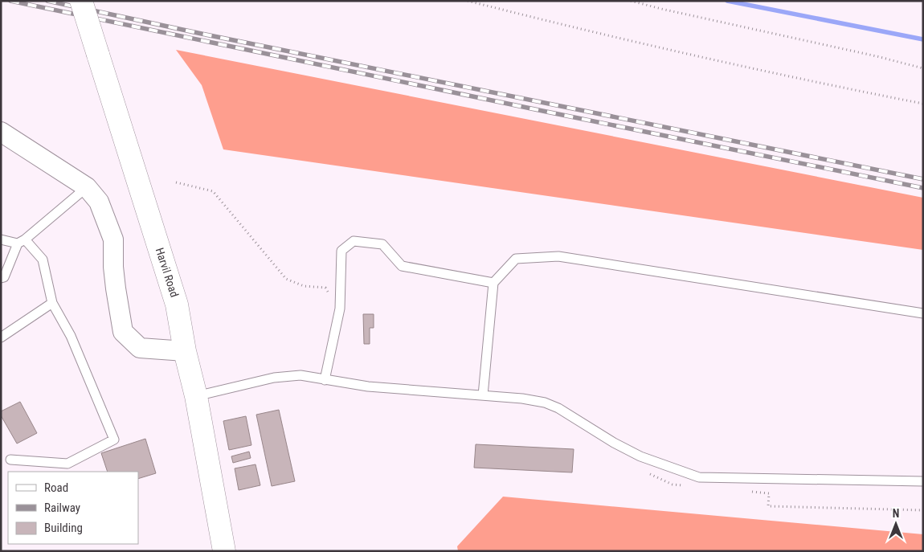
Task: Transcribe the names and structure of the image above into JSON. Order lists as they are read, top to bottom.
{
  "streets": {
    "street": ["Harvil Road"]
  },
  "legend": ["Road", "Railway", "Building"],
  "north": "top"
}
